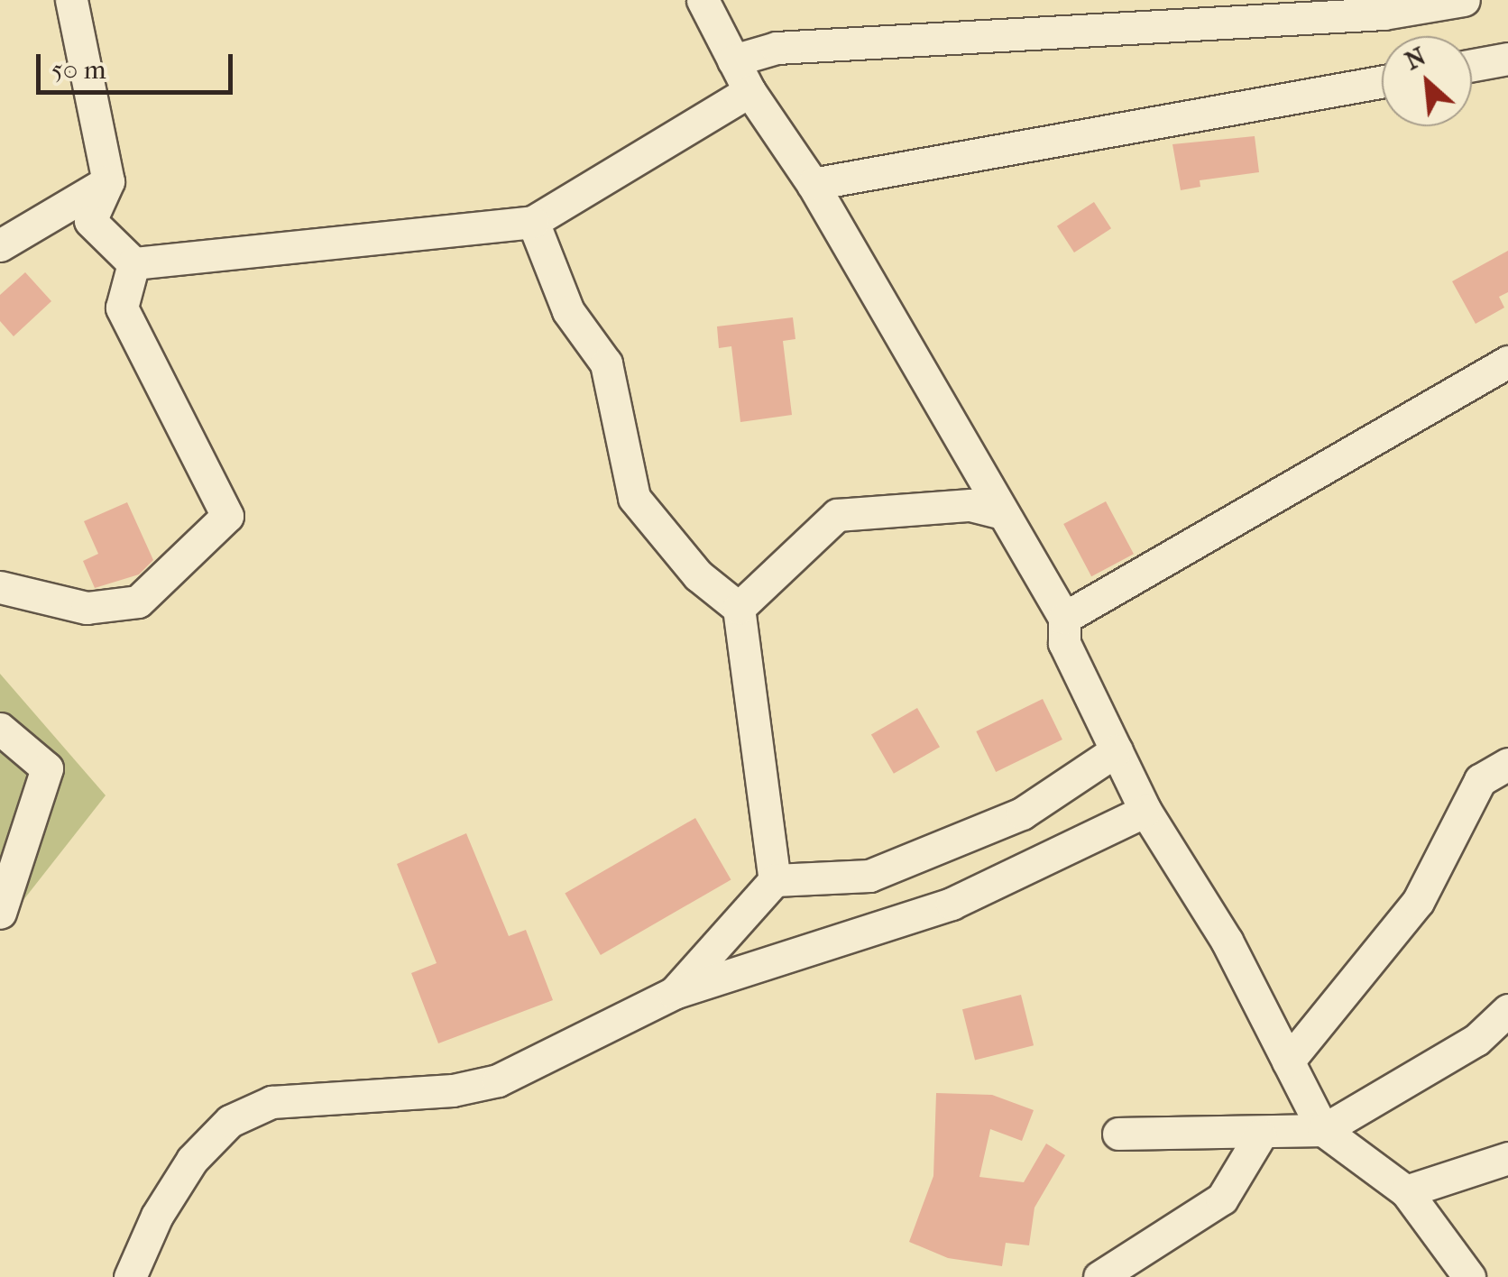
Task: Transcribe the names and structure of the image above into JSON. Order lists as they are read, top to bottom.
{
  "scale_bar": "50 m",
  "north": "top left"
}
